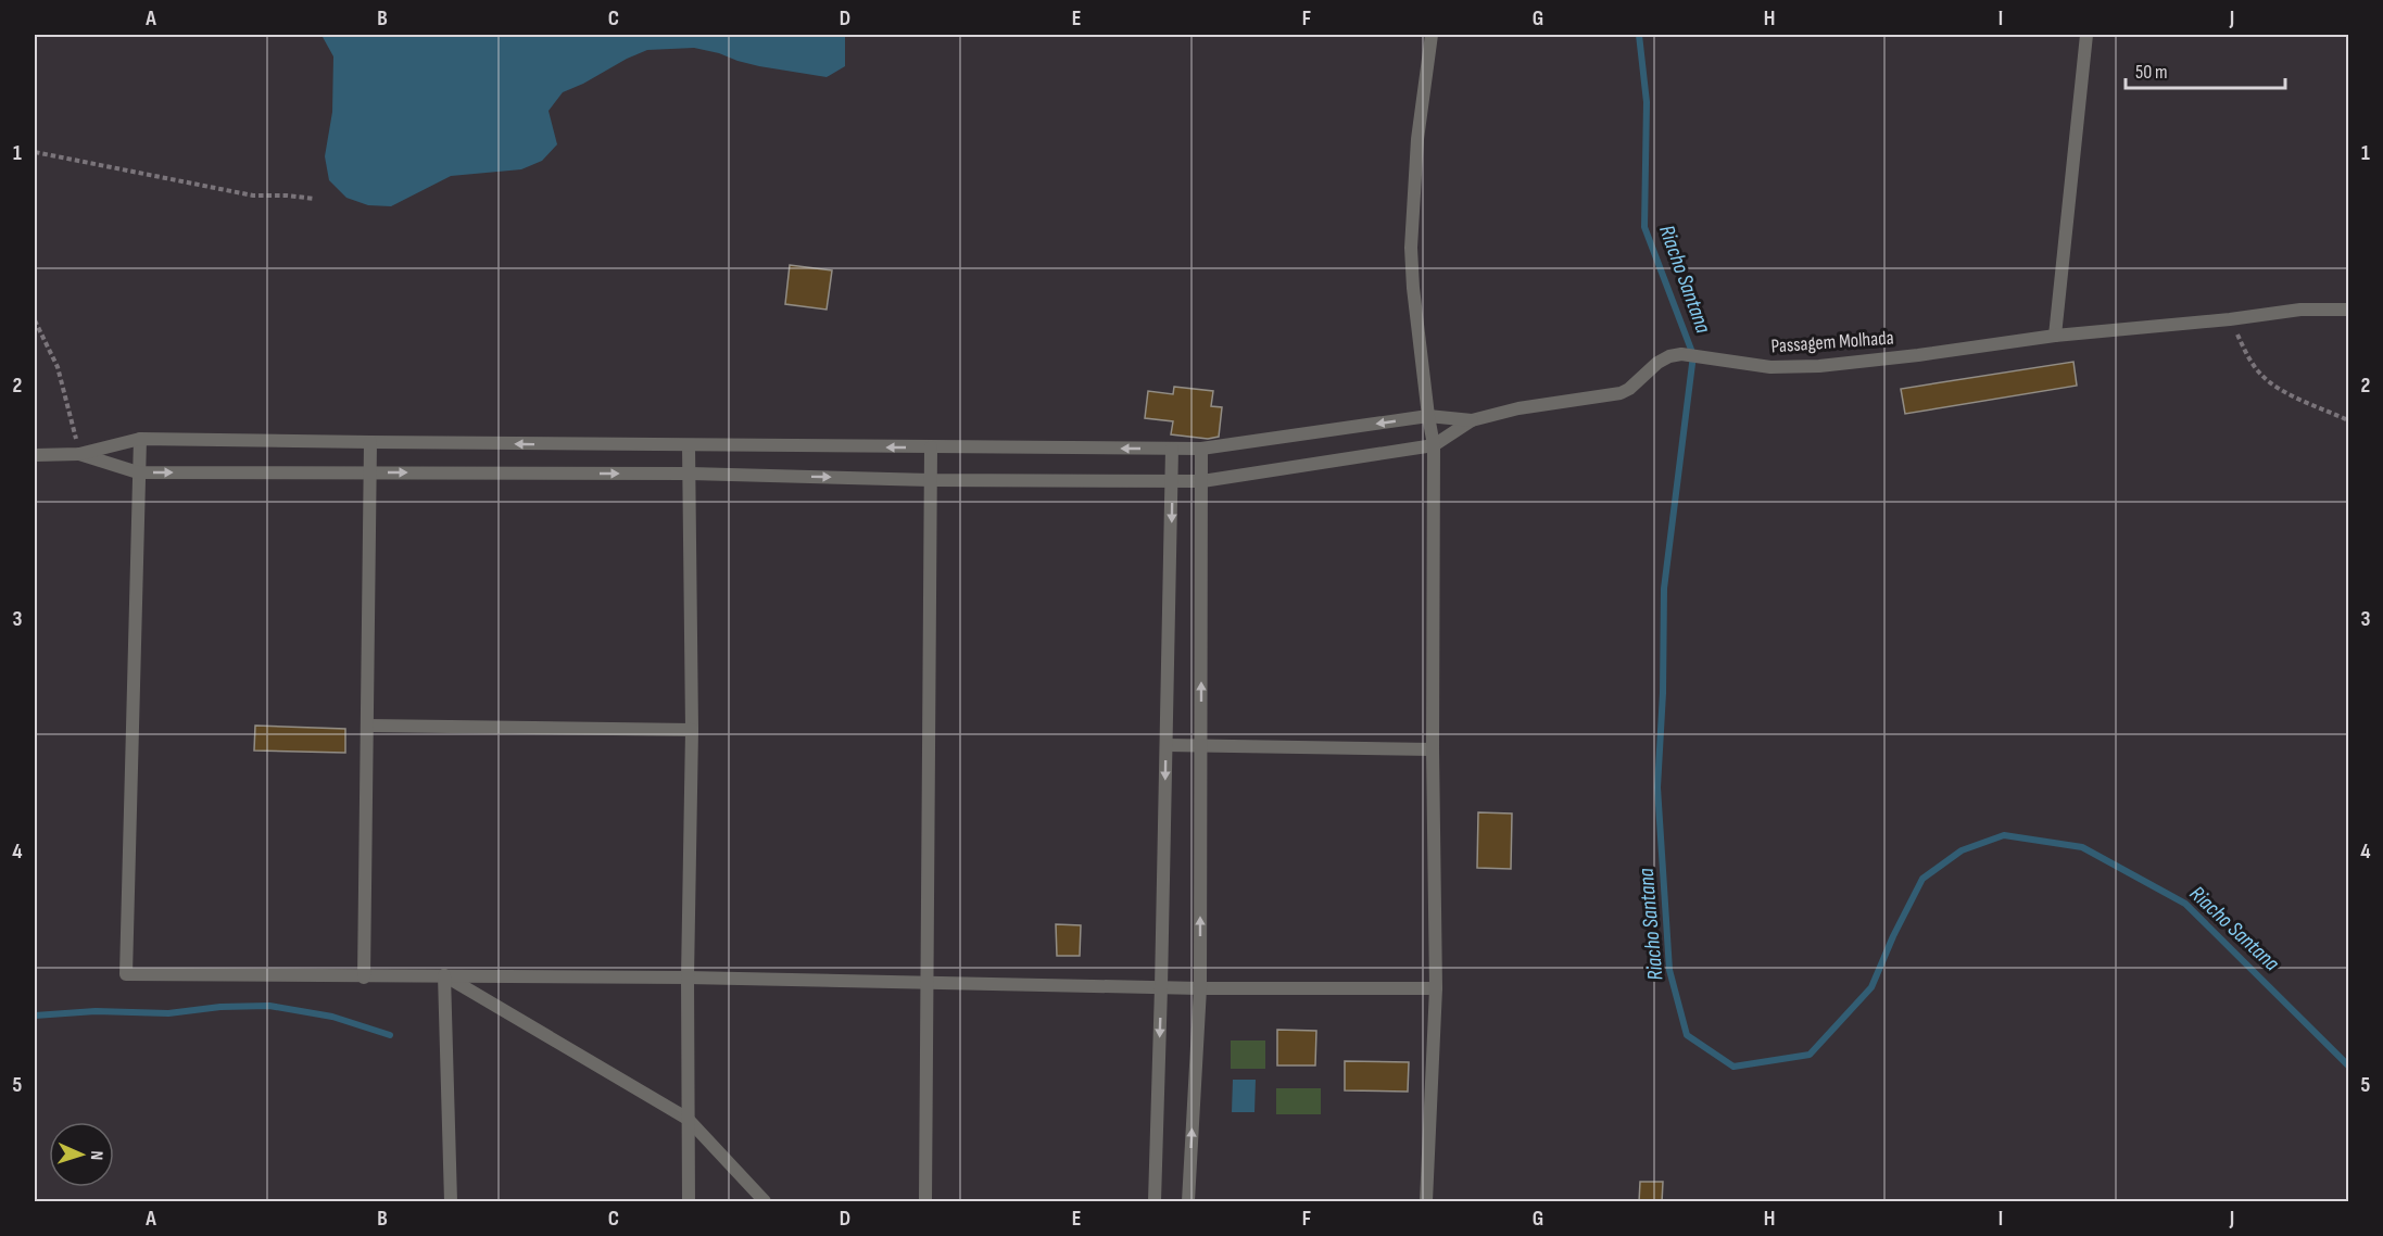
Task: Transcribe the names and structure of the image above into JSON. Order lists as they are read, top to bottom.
{
  "streets": {
    "street": ["Passagem Molhada"]
  },
  "water": ["Riacho Santana"],
  "scale_bar": "50 m",
  "north": "right",
  "grid": {
    "columns": [
      "A",
      "B",
      "C",
      "D",
      "E",
      "F",
      "G",
      "H",
      "I",
      "J"
    ],
    "rows": [
      "1",
      "2",
      "3",
      "4",
      "5"
    ]
  }
}
